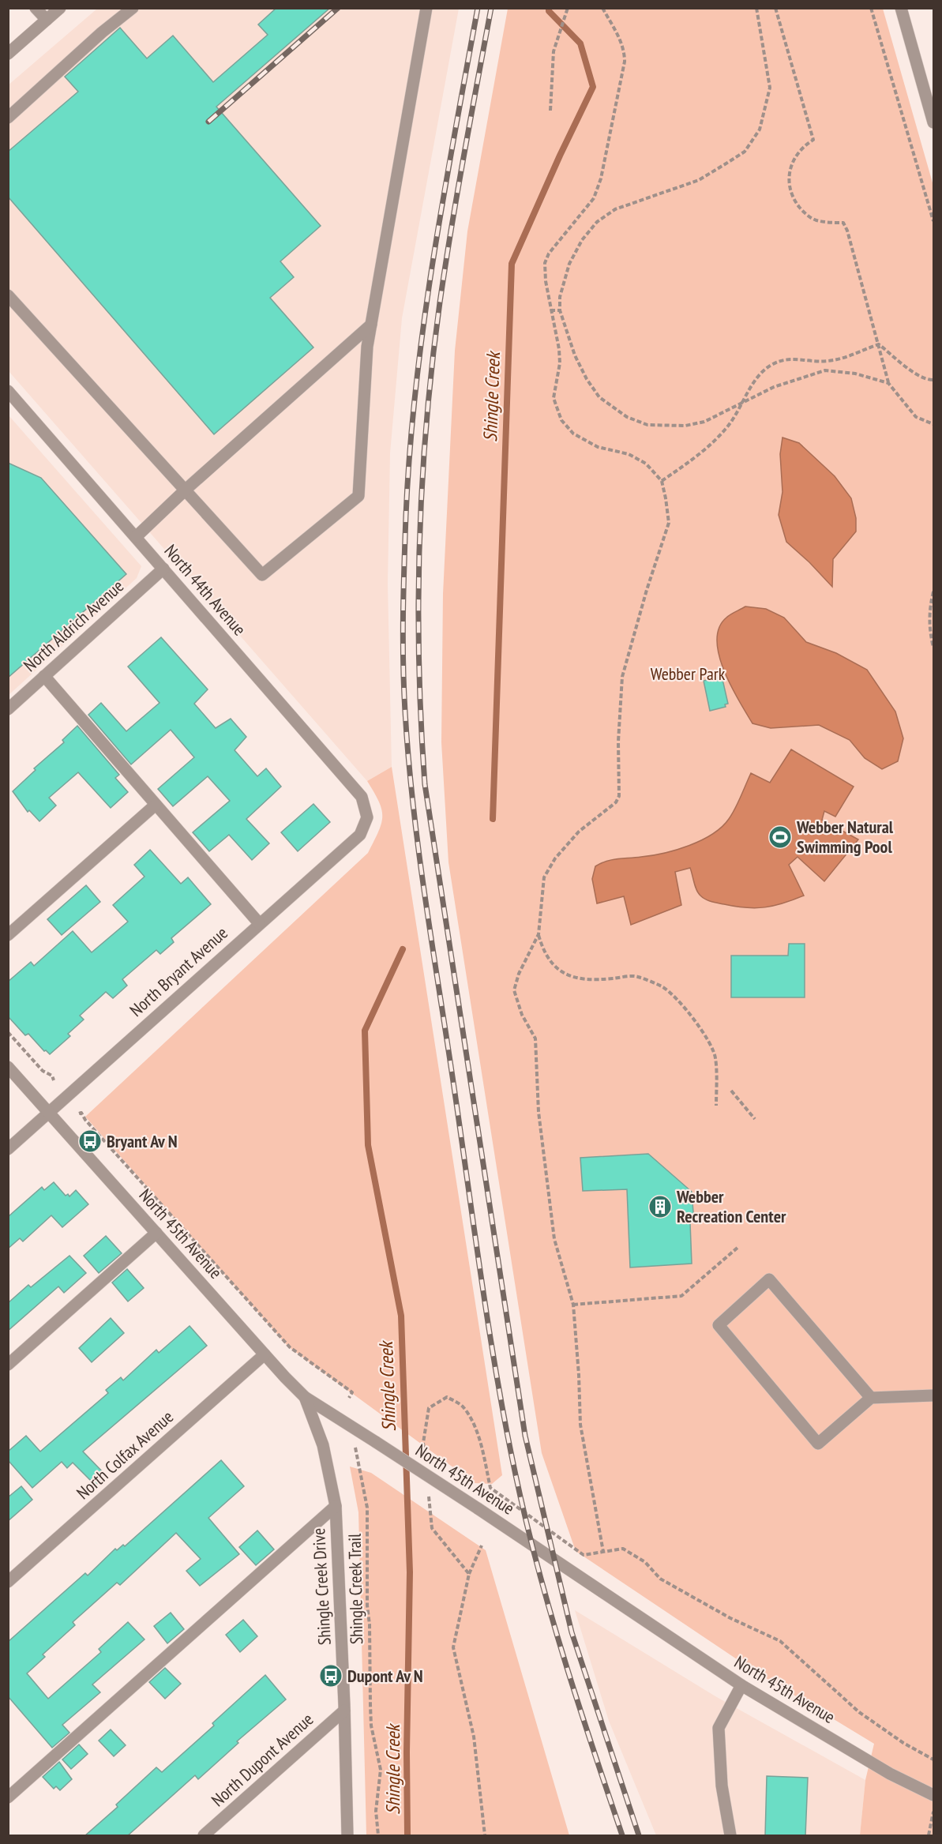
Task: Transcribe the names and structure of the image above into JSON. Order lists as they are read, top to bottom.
{
  "streets": {
    "street": [
      "North 44th Avenue",
      "North Aldrich Avenue",
      "North Bryant Avenue",
      "North 45th Avenue",
      "North Colfax Avenue",
      "Shingle Creek Drive",
      "North Dupont Avenue"
    ],
    "path": ["Shingle Creek Trail"]
  },
  "crossings": [
    ["North 44th Avenue", "North Aldrich Avenue"],
    ["North 44th Avenue", "North Bryant Avenue"],
    ["North Bryant Avenue", "North 45th Avenue"],
    ["North 45th Avenue", "North Colfax Avenue"],
    ["North 45th Avenue", "Shingle Creek Drive"],
    ["North 45th Avenue", "Shingle Creek Trail"],
    ["Shingle Creek Drive", "North Dupont Avenue"]
  ],
  "water": ["Shingle Creek"],
  "parks": ["Webber Park"],
  "places": {
    "sports": ["Webber Natural Swimming Pool"],
    "bus stop": ["Bryant Av N", "Dupont Av N"],
    "building": ["Webber Recreation Center"]
  }
}
